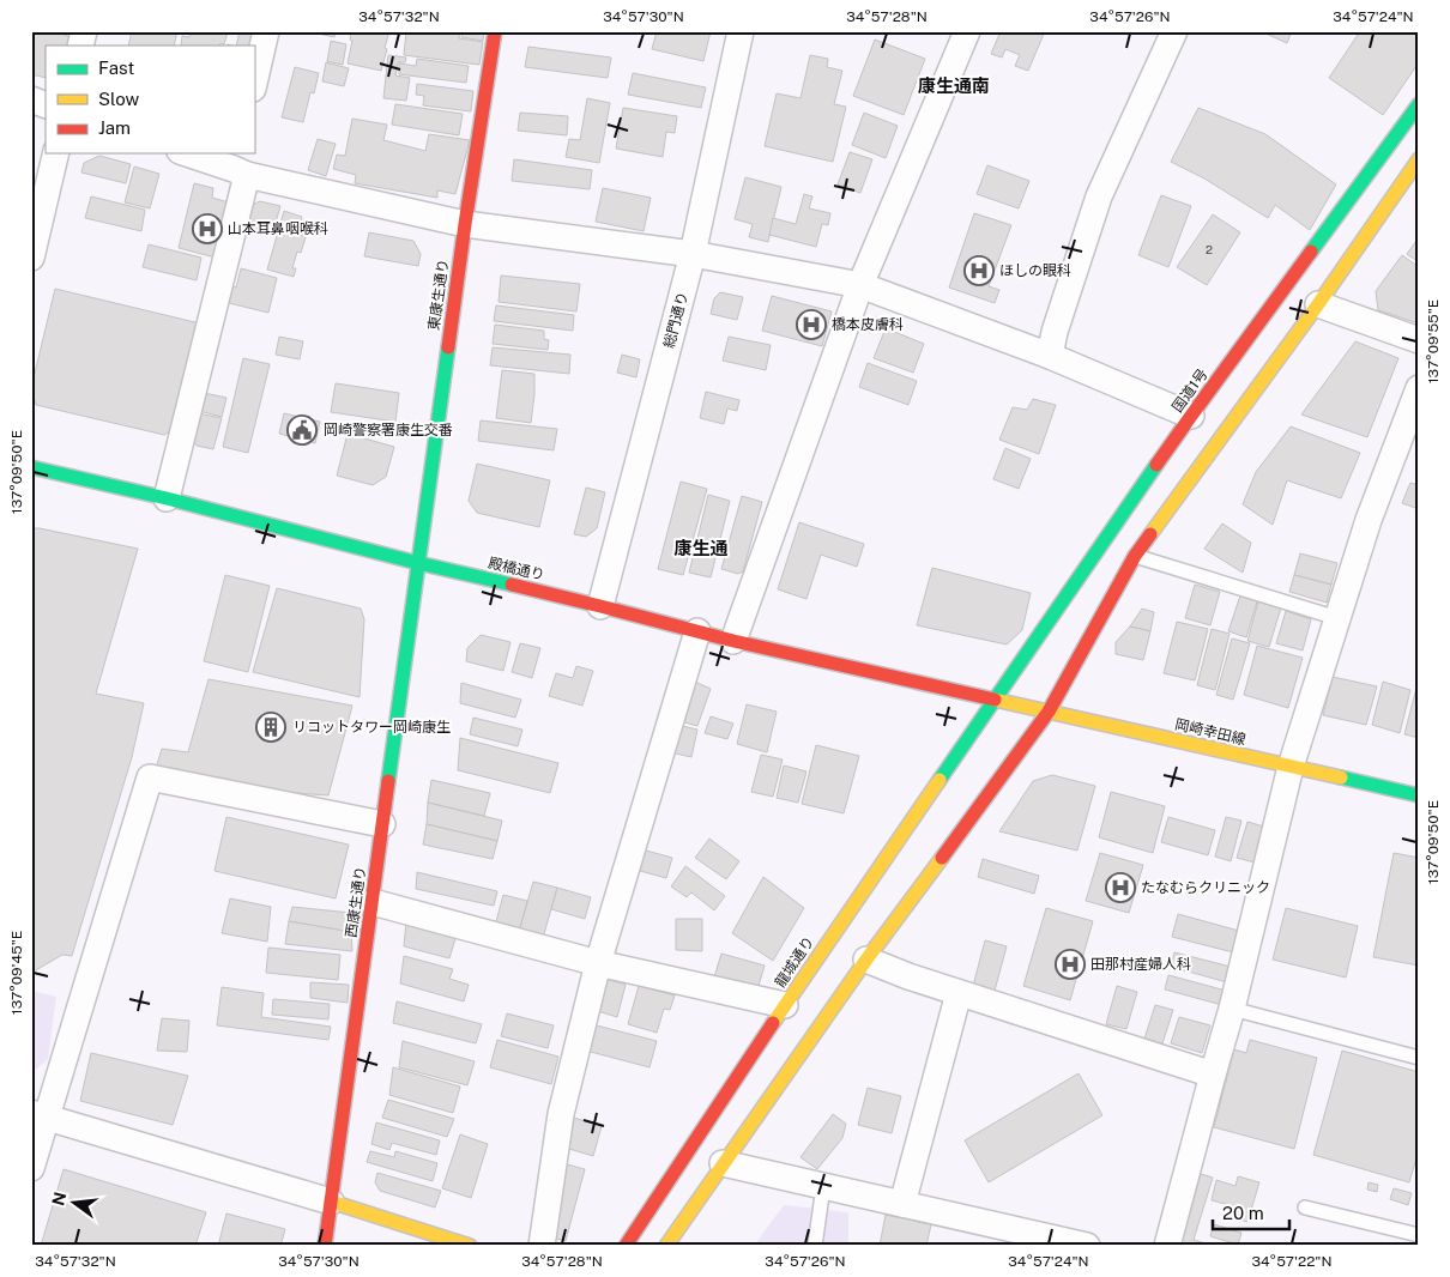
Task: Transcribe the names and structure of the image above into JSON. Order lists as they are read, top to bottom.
{
  "streets": {
    "main road": [
      "東康生通り",
      "国道1号",
      "殿橋通り",
      "岡崎幸田線",
      "西康生通り",
      "龍城通り"
    ],
    "street": ["総門通り"]
  },
  "crossings": [
    ["東康生通り", "殿橋通り"],
    ["東康生通り", "西康生通り"],
    ["総門通り", "殿橋通り"],
    ["国道1号", "殿橋通り"],
    ["国道1号", "岡崎幸田線"],
    ["国道1号", "龍城通り"],
    ["殿橋通り", "岡崎幸田線"],
    ["殿橋通り", "西康生通り"],
    ["殿橋通り", "龍城通り"],
    ["岡崎幸田線", "龍城通り"]
  ],
  "districts": ["康生通南", "康生通"],
  "places": {
    "hospital": [
      "山本耳鼻咽喉科",
      "ほしの眼科",
      "橋本皮膚科",
      "たなむらクリニック",
      "田那村産婦人科"
    ],
    "public building": ["岡崎警察署康生交番"],
    "building": ["リコットタワー岡崎康生"]
  },
  "house_numbers": ["2"],
  "legend": ["Fast", "Slow", "Jam"],
  "scale_bar": "20 m",
  "north": "left",
  "coordinates": [
    "34°57'32\"N",
    "34°57'30\"N",
    "34°57'28\"N",
    "34°57'26\"N",
    "34°57'24\"N",
    "137°09'55\"E",
    "137°09'50\"E",
    "137°09'45\"E",
    "34°57'22\"N"
  ]
}
